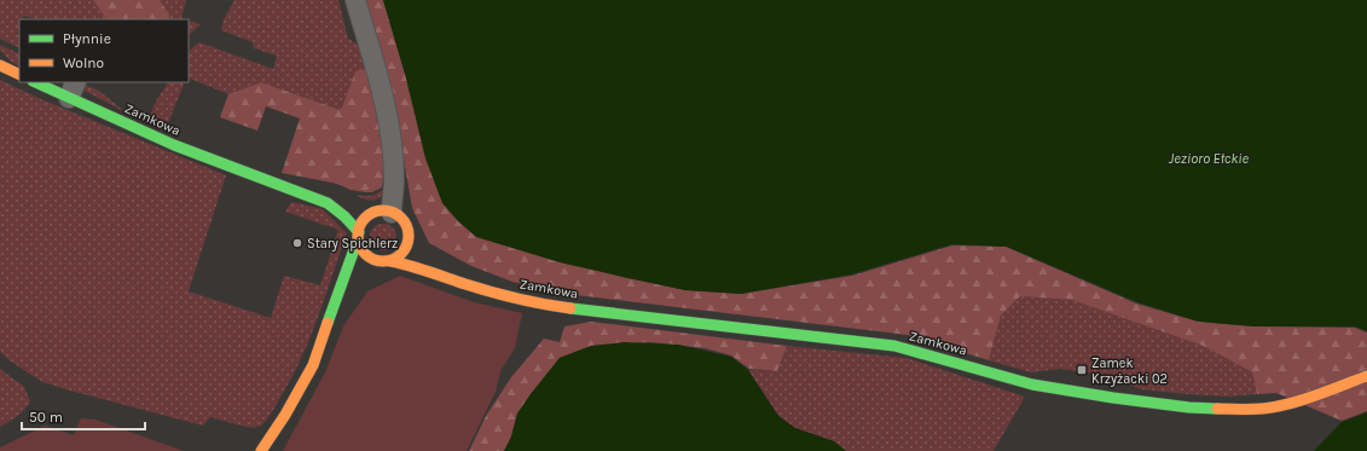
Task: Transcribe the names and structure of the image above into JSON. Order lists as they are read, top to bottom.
{
  "streets": {
    "street": ["Zamkowa"]
  },
  "water": ["Jezioro Ełckie"],
  "places": {
    "other": ["Stary Spichlerz"],
    "transit": ["Zamek Krzyżacki 02"]
  },
  "legend": ["Płynnie", "Wolno"],
  "scale_bar": "50 m"
}
